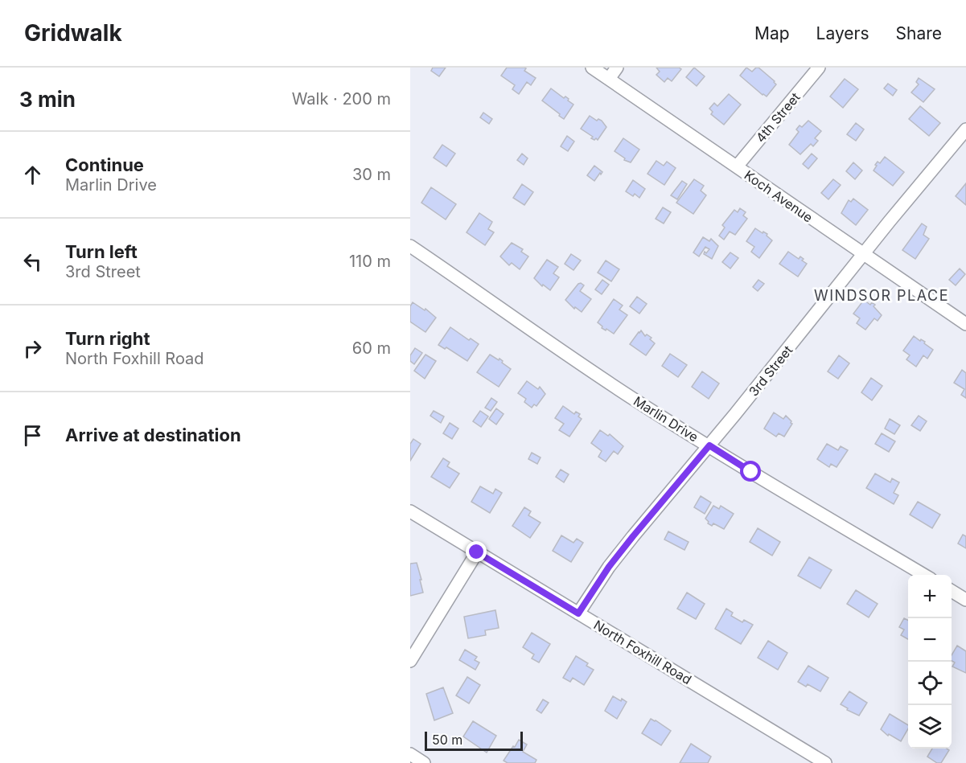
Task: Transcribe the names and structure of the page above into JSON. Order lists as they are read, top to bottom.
{
  "streets": {
    "street": [
      "4th Street",
      "Koch Avenue",
      "3rd Street",
      "Marlin Drive",
      "North Foxhill Road"
    ]
  },
  "crossings": [
    ["4th Street", "Koch Avenue"],
    ["Koch Avenue", "3rd Street"],
    ["3rd Street", "Marlin Drive"],
    ["3rd Street", "North Foxhill Road"]
  ],
  "districts": ["WINDSOR PLACE"],
  "scale_bar": "50 m",
  "page": {
    "header": "Gridwalk",
    "nav": ["Map", "Layers", "Share"],
    "heading": ["3 min", "Walk · 200 m"],
    "list": [
      ["Continue", "Marlin Drive", "30 m"],
      ["Turn left", "3rd Street", "110 m"],
      ["Turn right", "North Foxhill Road", "60 m"],
      "Arrive at destination"
    ],
    "map_buttons": ["+", "−"],
    "scale": "50 m"
  }
}
